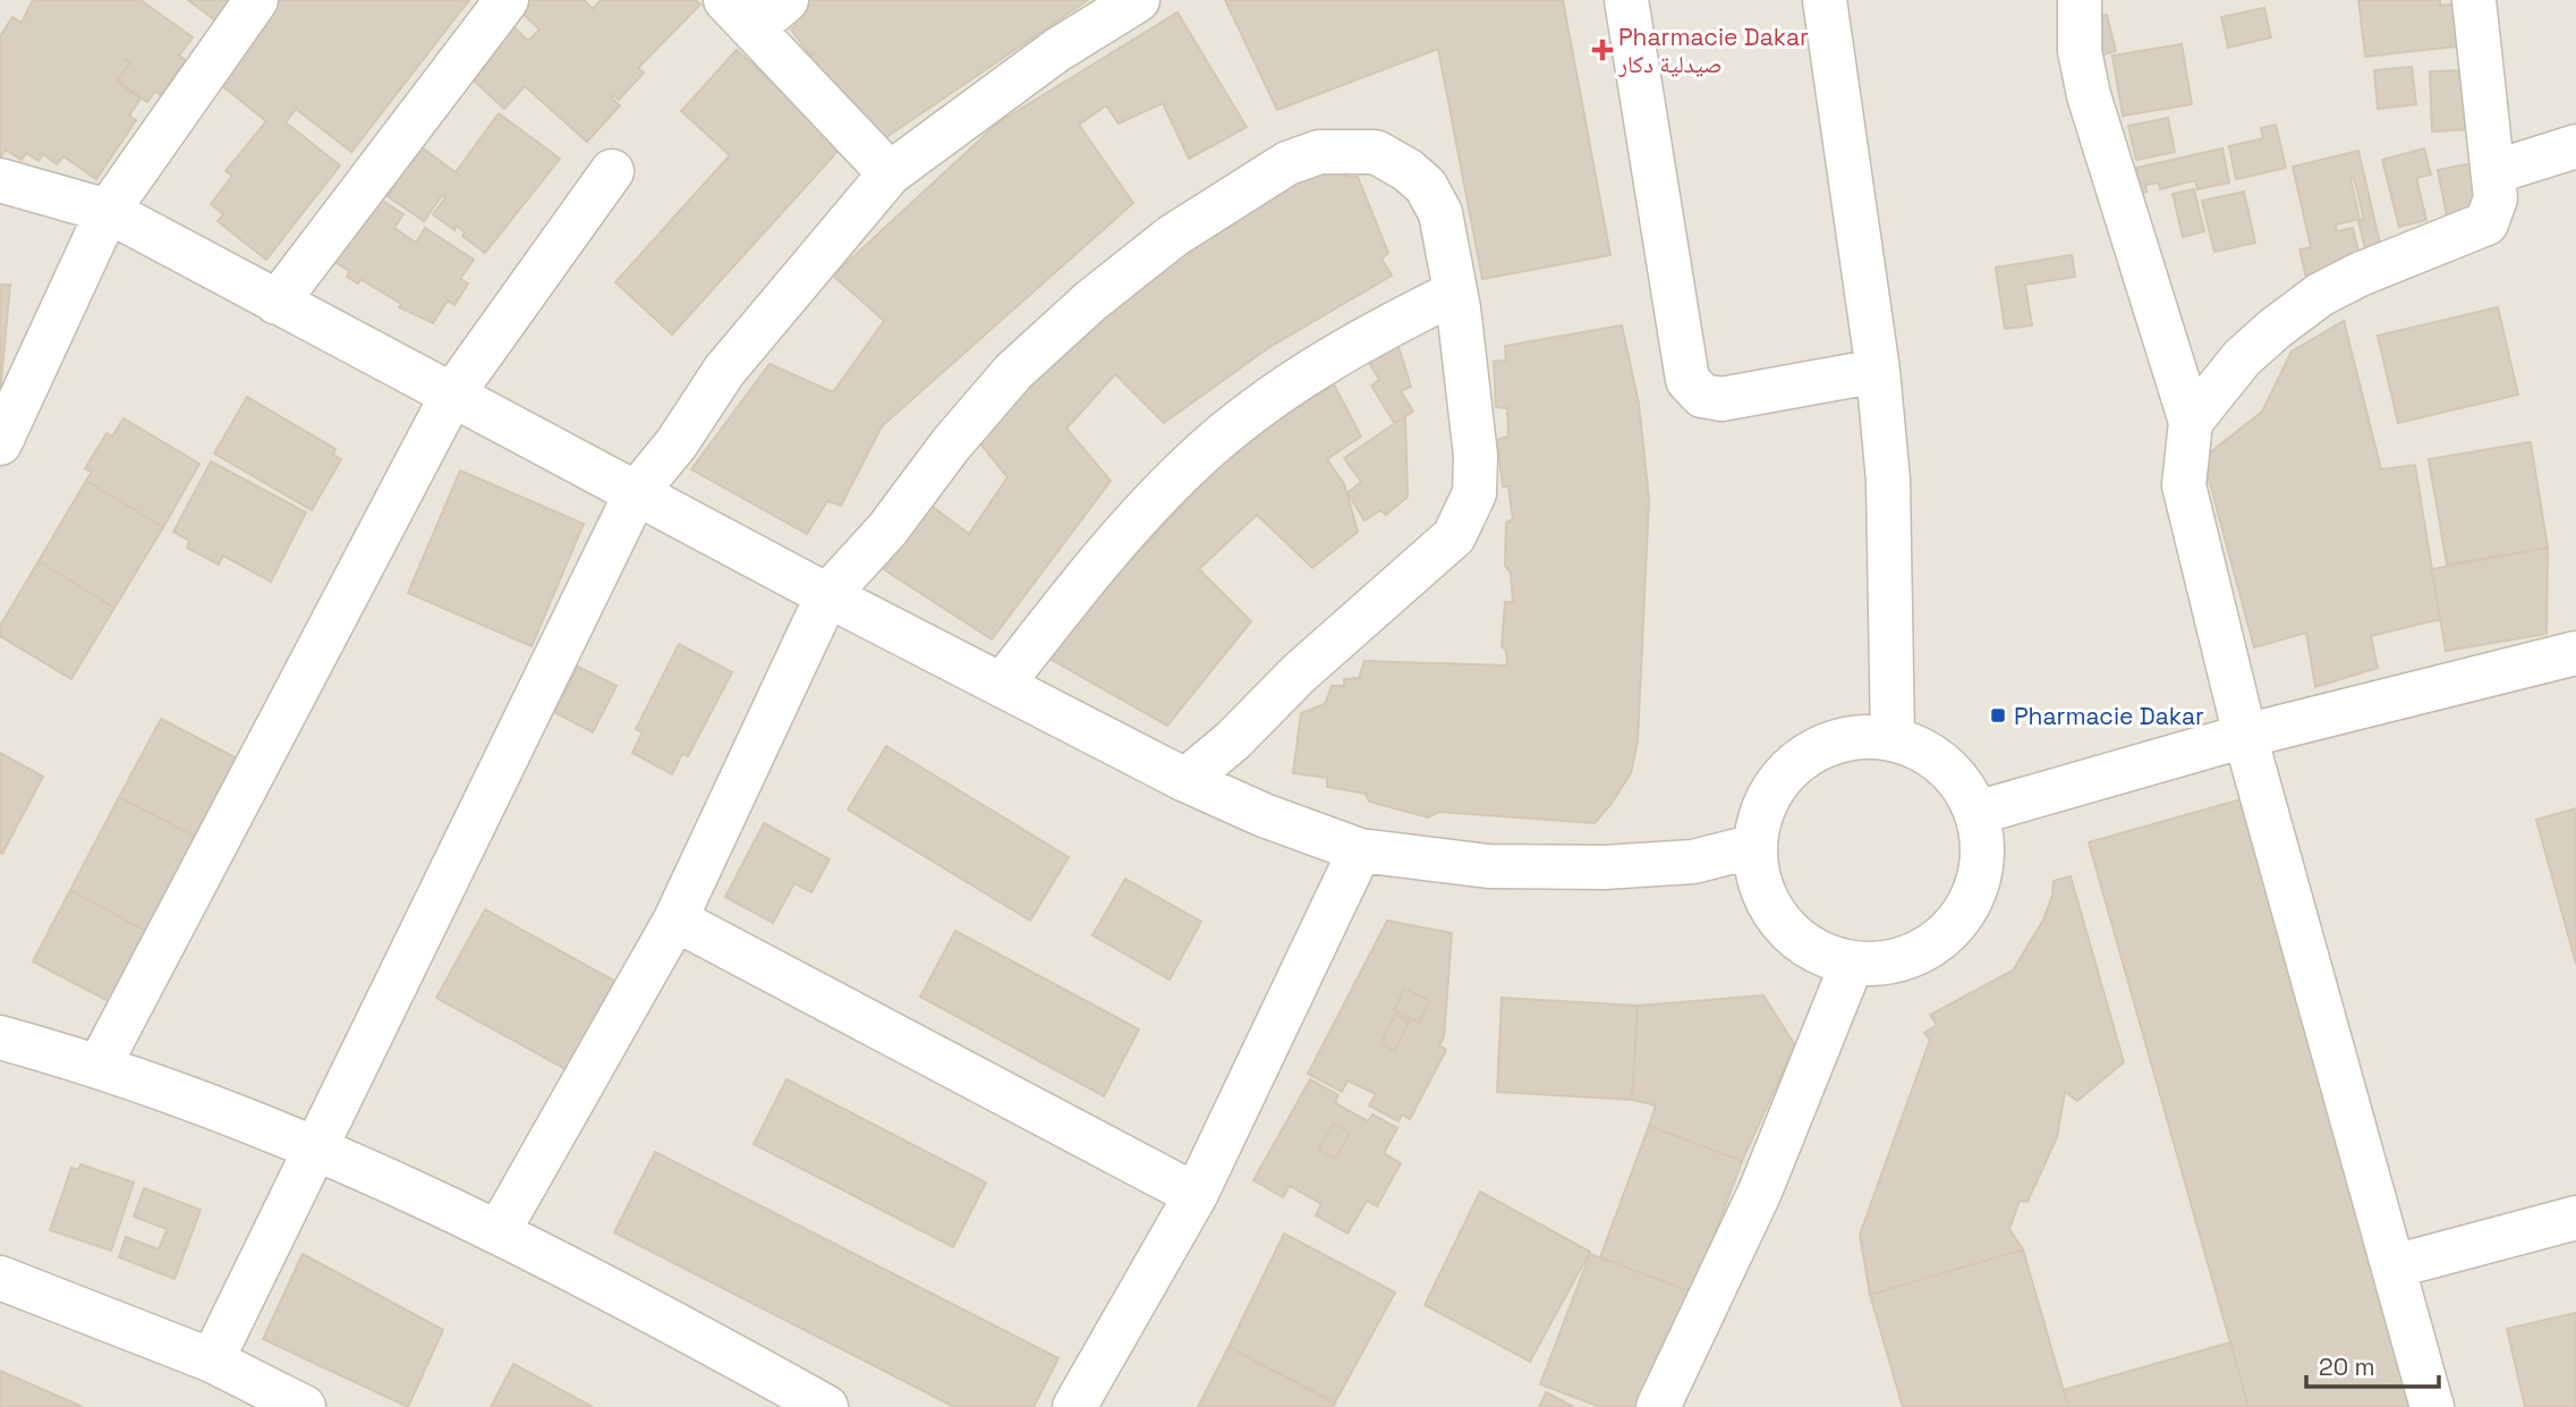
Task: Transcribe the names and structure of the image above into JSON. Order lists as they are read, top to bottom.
{
  "places": {
    "health": ["Pharmacie Dakar صيدلية دكار"],
    "transit": ["Pharmacie Dakar"]
  },
  "scale_bar": "20 m"
}
